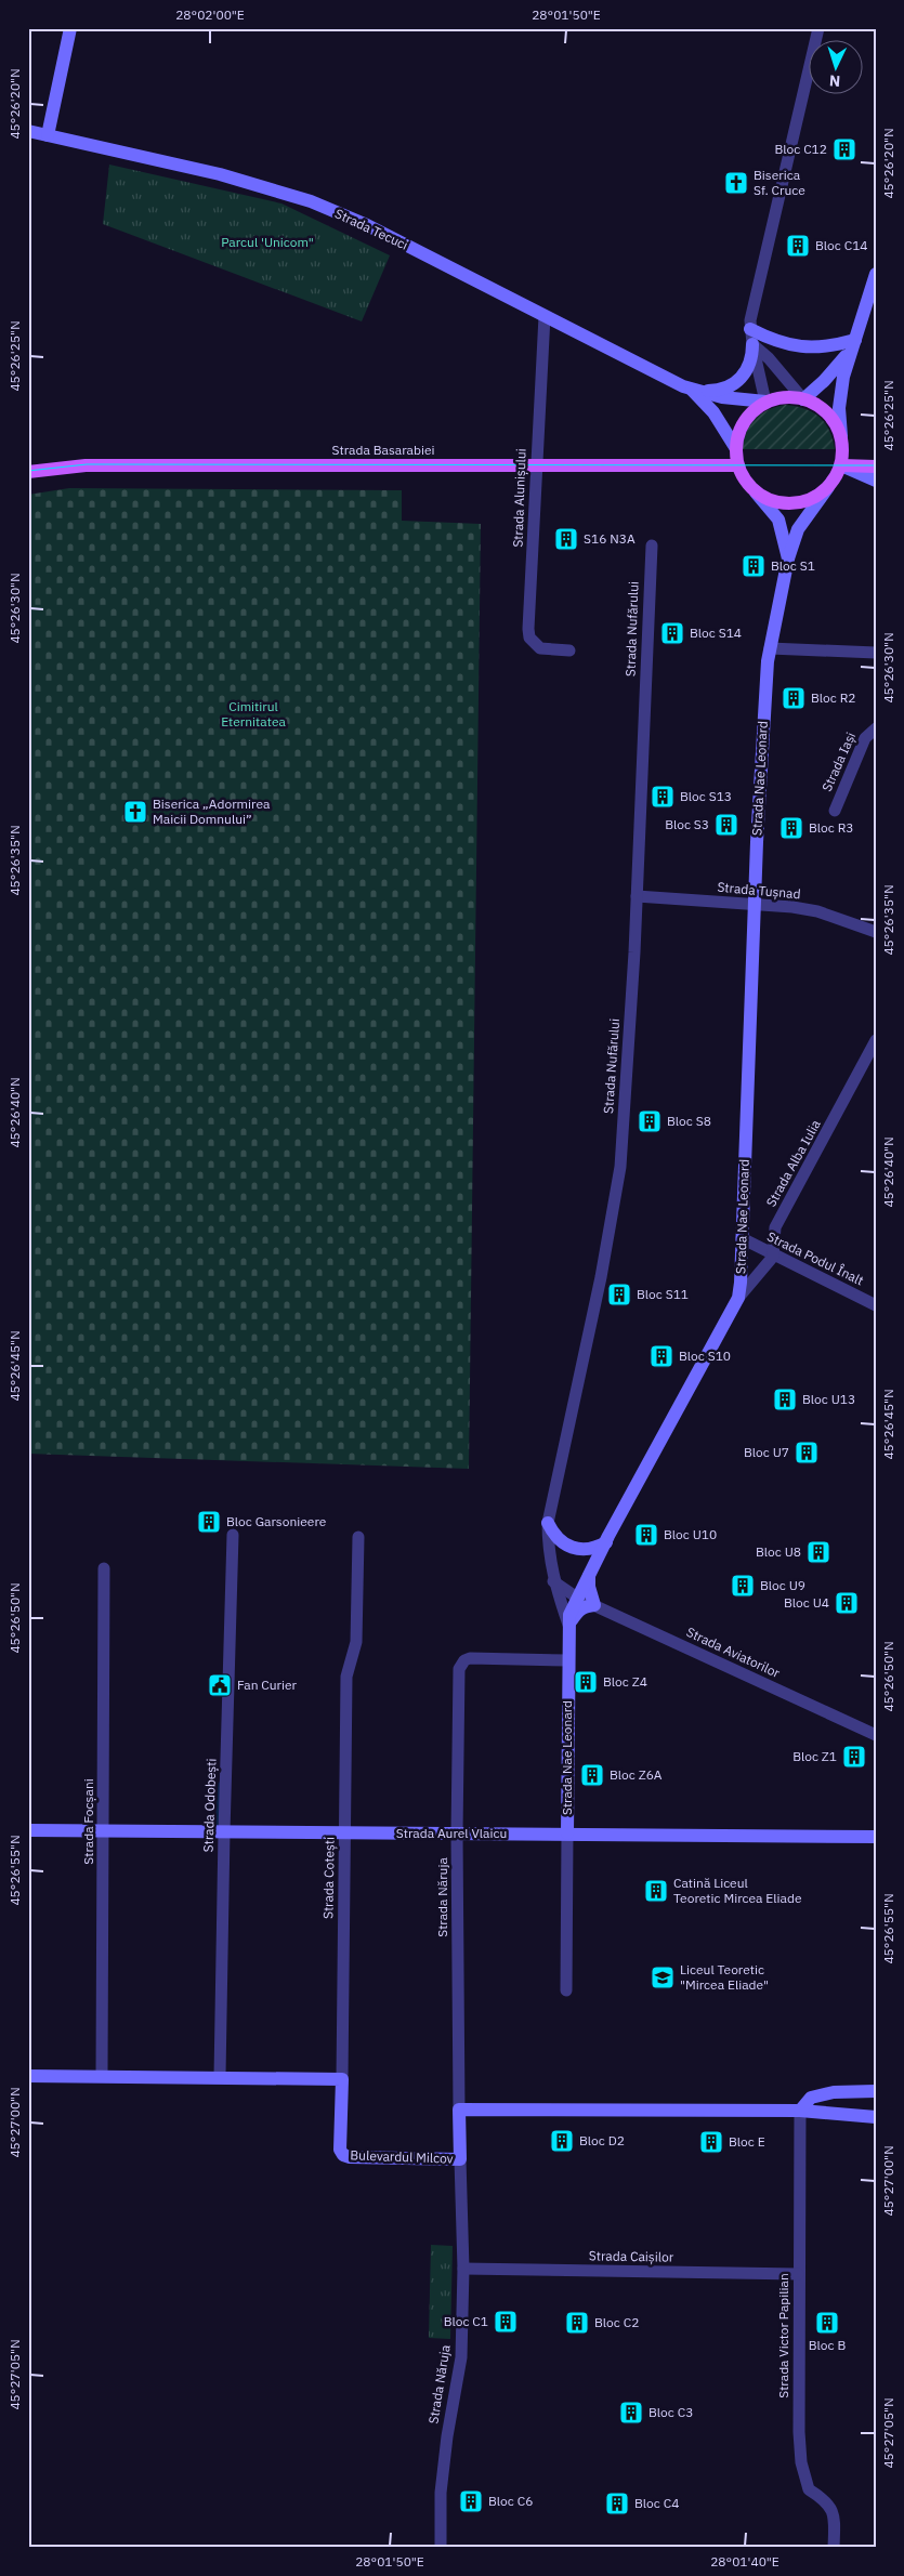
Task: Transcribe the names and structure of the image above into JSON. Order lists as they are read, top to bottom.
{
  "streets": {
    "main road": ["Strada Basarabiei"],
    "street": [
      "Strada Tecuci",
      "Strada Alunișului",
      "Strada Nufărului",
      "Strada Iași",
      "Strada Nae Leonard",
      "Strada Tușnad",
      "Strada Alba Iulia",
      "Strada Podul Înalt",
      "Strada Aviatorilor",
      "Strada Odobești",
      "Strada Focșani",
      "Strada Aurel Vlaicu",
      "Strada Cotești",
      "Strada Năruja",
      "Bulevardul Milcov",
      "Strada Caișilor",
      "Strada Victor Papilian"
    ]
  },
  "crossings": [
    ["Strada Tecuci", "Strada Basarabiei"],
    ["Strada Tecuci", "Strada Alunișului"],
    ["Strada Tecuci", "Strada Nae Leonard"],
    ["Strada Basarabiei", "Strada Alunișului"],
    ["Strada Basarabiei", "Strada Nae Leonard"],
    ["Strada Nufărului", "Strada Nae Leonard"],
    ["Strada Nufărului", "Strada Tușnad"],
    ["Strada Nae Leonard", "Strada Tușnad"],
    ["Strada Nae Leonard", "Strada Podul Înalt"],
    ["Strada Nae Leonard", "Strada Aviatorilor"],
    ["Strada Nae Leonard", "Strada Aurel Vlaicu"],
    ["Strada Nae Leonard", "Strada Năruja"],
    ["Strada Alba Iulia", "Strada Podul Înalt"],
    ["Strada Odobești", "Strada Aurel Vlaicu"],
    ["Strada Focșani", "Strada Aurel Vlaicu"],
    ["Strada Aurel Vlaicu", "Strada Cotești"],
    ["Strada Aurel Vlaicu", "Strada Năruja"],
    ["Strada Cotești", "Bulevardul Milcov"],
    ["Strada Năruja", "Bulevardul Milcov"],
    ["Strada Năruja", "Strada Caișilor"],
    ["Strada Caișilor", "Strada Victor Papilian"]
  ],
  "parks": ["Parcul 'Unicom\"", "Cimitirul Eternitatea"],
  "places": {
    "building": [
      "Bloc C12",
      "Bloc C14",
      "S16 N3A",
      "Bloc S1",
      "Bloc S14",
      "Bloc R2",
      "Bloc S13",
      "Bloc S3",
      "Bloc R3",
      "Bloc S8",
      "Bloc S11",
      "Bloc S10",
      "Bloc U13",
      "Bloc U7",
      "Bloc Garsonieere",
      "Bloc U10",
      "Bloc U8",
      "Bloc U9",
      "Bloc U4",
      "Bloc Z4",
      "Bloc Z1",
      "Bloc Z6A",
      "Catină Liceul Teoretic Mircea Eliade",
      "Bloc D2",
      "Bloc E",
      "Bloc C1",
      "Bloc C2",
      "Bloc B",
      "Bloc C3",
      "Bloc C6",
      "Bloc C4"
    ],
    "church": ["Biserica Sf. Cruce", "Biserica „Adormirea Maicii Domnului”"],
    "public building": ["Fan Curier"],
    "school or university": ["Liceul Teoretic \"Mircea Eliade\""]
  },
  "north": "bottom",
  "coordinates": [
    "28°02'00\"E",
    "28°01'50\"E",
    "45°26'20\"N",
    "45°26'25\"N",
    "45°26'30\"N",
    "45°26'35\"N",
    "45°26'40\"N",
    "45°26'45\"N",
    "45°26'50\"N",
    "45°26'55\"N",
    "45°27'00\"N",
    "45°27'05\"N",
    "28°01'40\"E"
  ]
}
